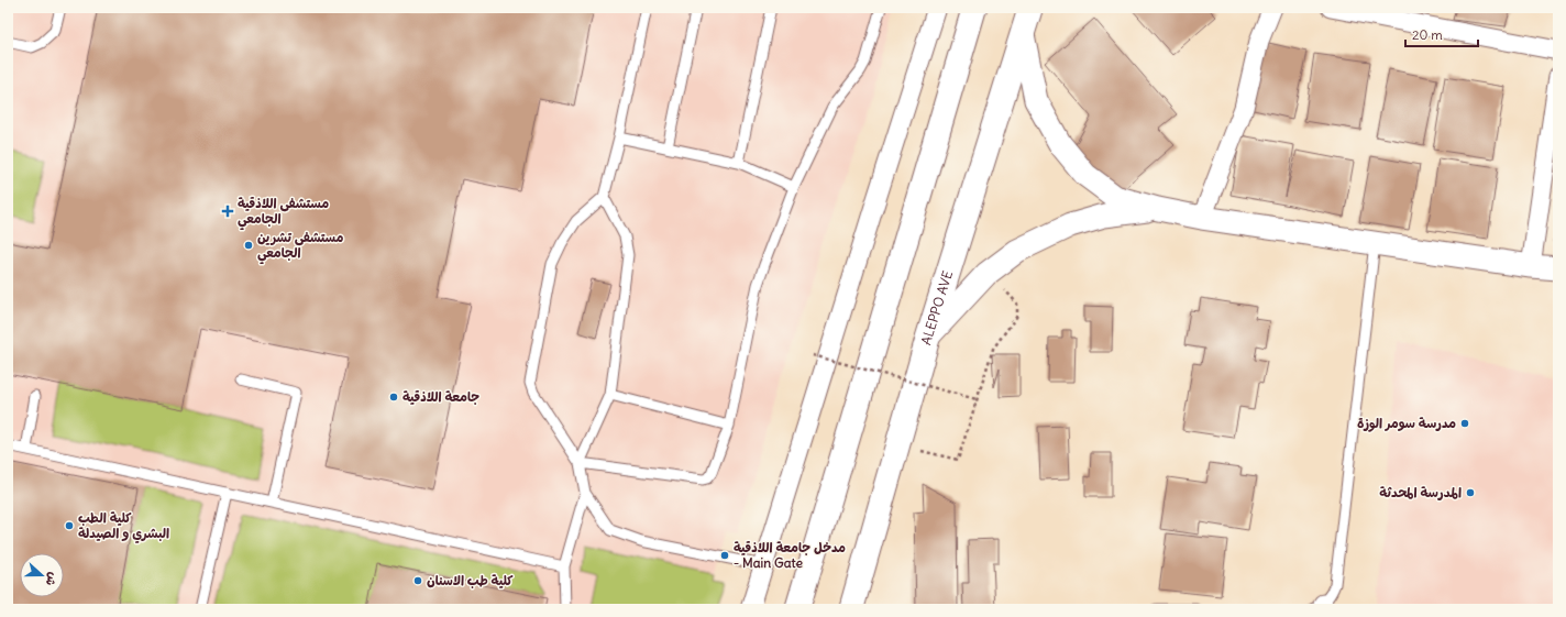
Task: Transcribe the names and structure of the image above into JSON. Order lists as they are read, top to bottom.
{
  "streets": {
    "main road": ["ALEPPO AVE"]
  },
  "places": {
    "health": ["مستشفى اللاذقية الجامعي"],
    "other": [
      "مستشفى تشرين الجامعي",
      "جامعة اللاذقية",
      "مدرسة سومر الوزة",
      "المدرسة المحدثة",
      "كلية الطب البشري و الصيدلة",
      "مدخل جامعة اللاذقية - Main Gate",
      "كلية طب الاسنان"
    ]
  },
  "scale_bar": "20 m",
  "north": "right"
}
